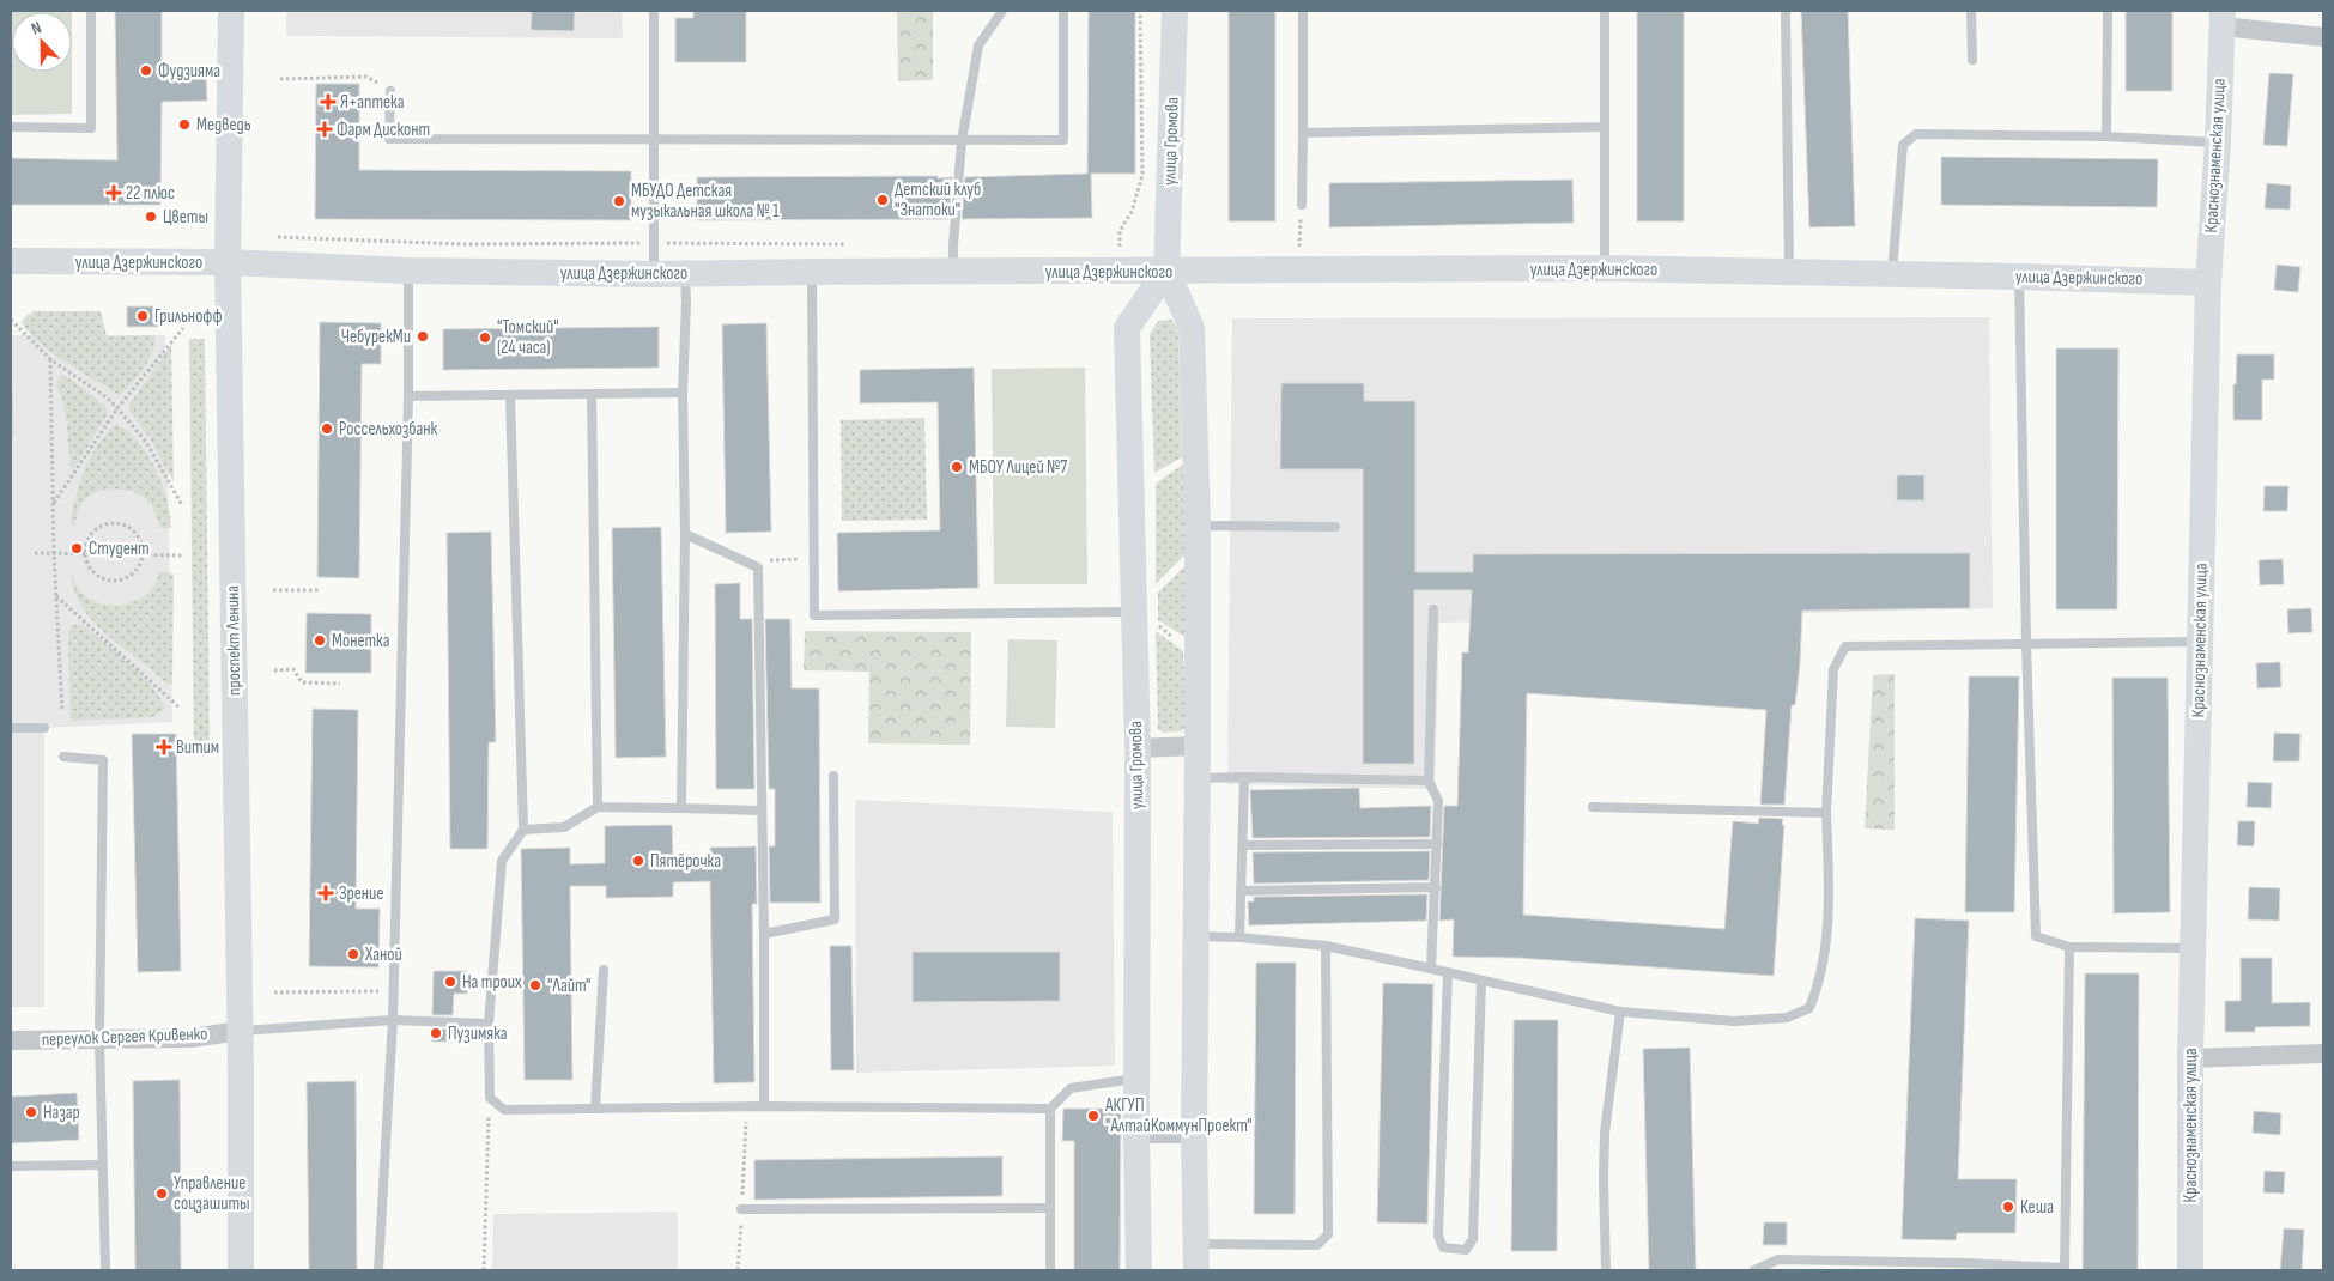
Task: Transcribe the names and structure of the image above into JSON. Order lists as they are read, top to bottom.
{
  "streets": {
    "street": [
      "улица Громова",
      "Краснознаменская улица",
      "улица Дзержинского",
      "проспект Ленина",
      "переулок Сергея Кривенко"
    ]
  },
  "crossings": [
    ["улица Громова", "улица Дзержинского"],
    ["Краснознаменская улица", "улица Дзержинского"],
    ["улица Дзержинского", "проспект Ленина"],
    ["проспект Ленина", "переулок Сергея Кривенко"]
  ],
  "places": {
    "other": [
      "Фудзияма",
      "Медведь",
      "Детский клуб \"Знатоки\"",
      "МБУДО Детская музыкальная школа № 1",
      "Цветы",
      "Грильнофф",
      "ЧебурекМи",
      "\"Томский\" (24 часа)",
      "Россельхозбанк",
      "МБОУ Лицей №7",
      "Студент",
      "Монетка",
      "Пятёрочка",
      "Ханой",
      "На троих",
      "\"Лайт\"",
      "Пузимяка",
      "Назар",
      "АКГУП \"АлтайКоммунПроект\"",
      "Управление соцзашиты",
      "Кеша"
    ],
    "health": [
      "Я+аптека",
      "Фарм Дисконт",
      "22 плюс",
      "Витим",
      "Зрение"
    ]
  },
  "north": "top"
}
